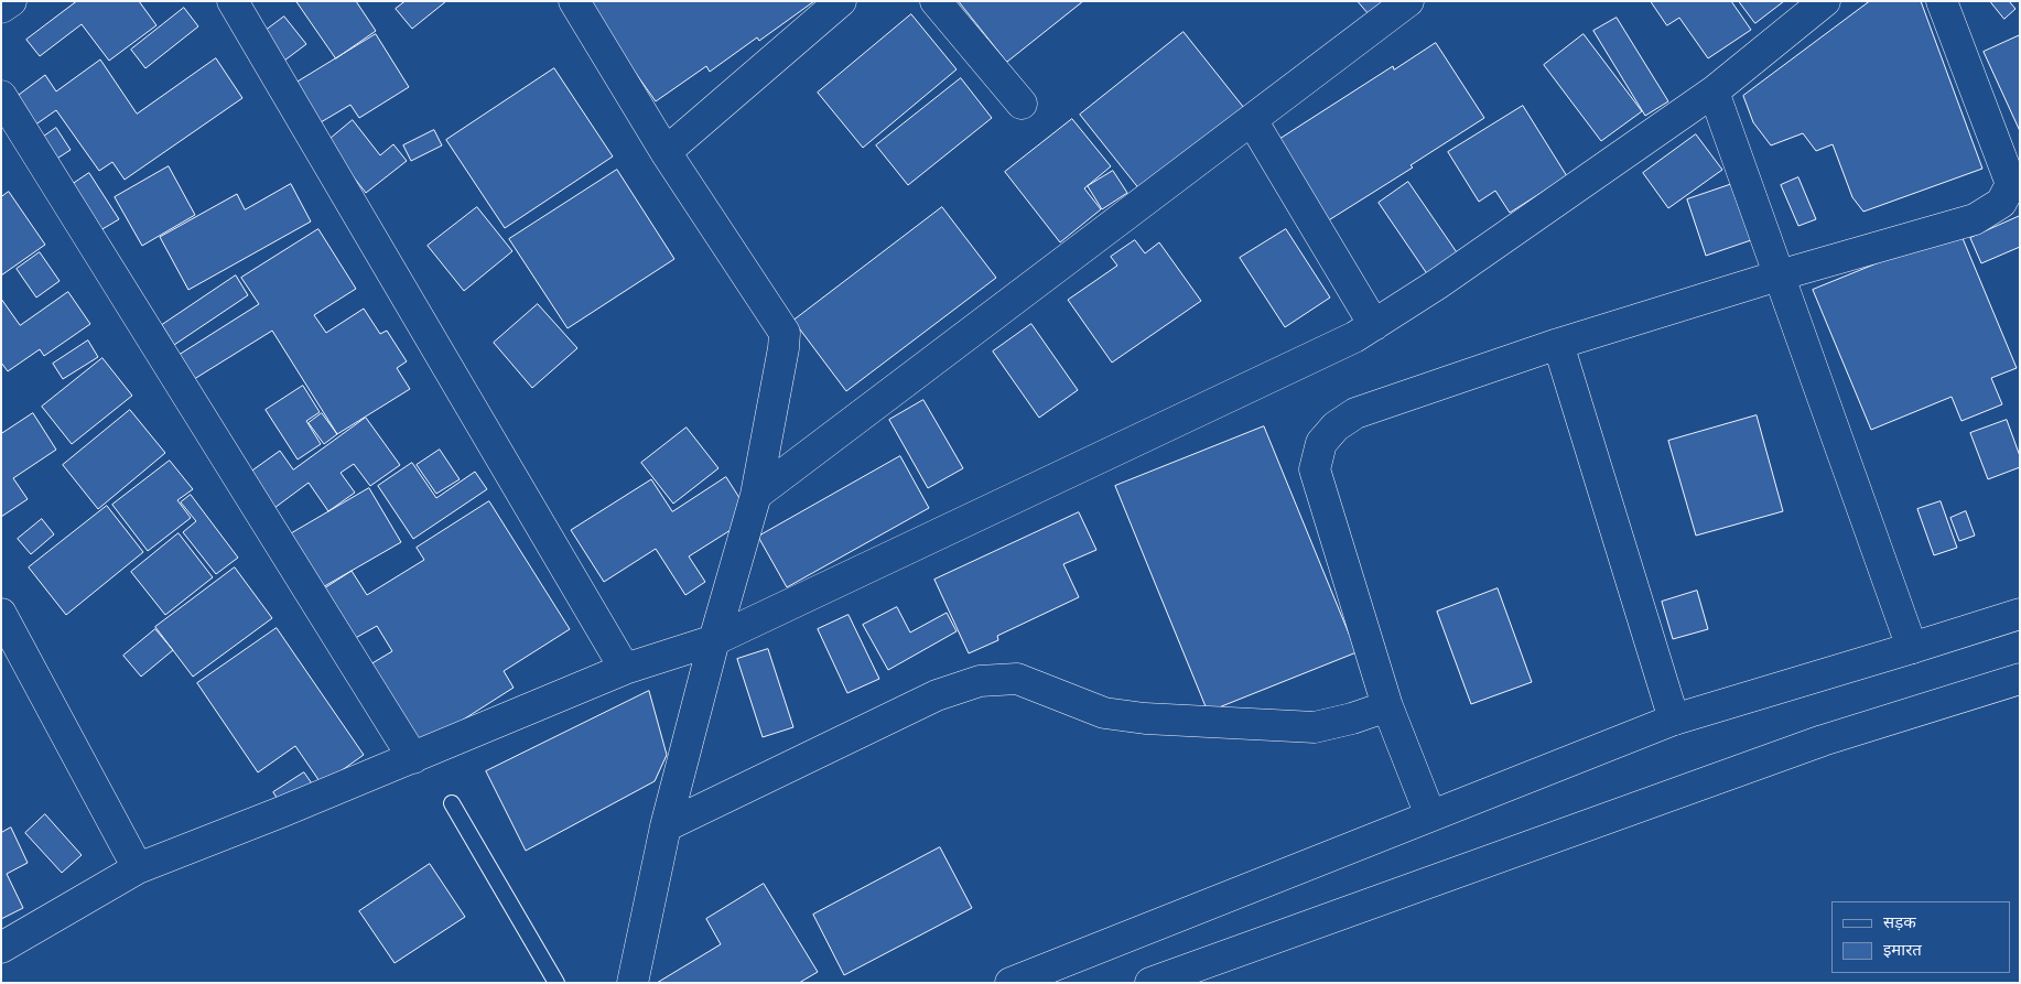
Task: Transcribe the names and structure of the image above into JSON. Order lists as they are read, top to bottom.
{
  "legend": ["सड़क", "इमारत"]
}
